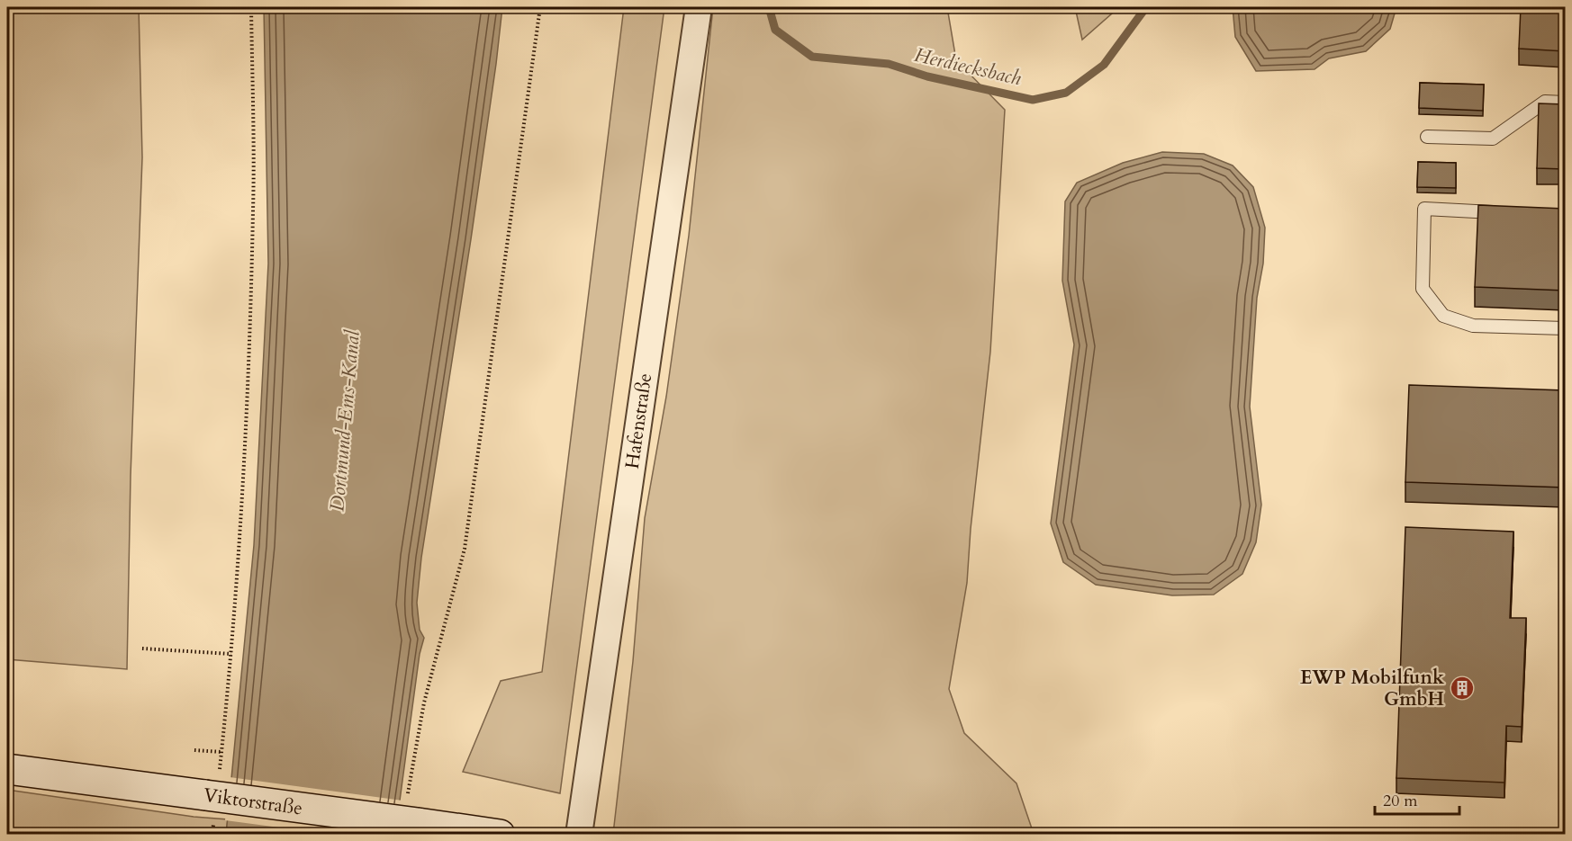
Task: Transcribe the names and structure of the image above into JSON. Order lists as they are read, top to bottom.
{
  "streets": {
    "main road": ["Viktorstraße"],
    "street": ["Hafenstraße"]
  },
  "water": ["Herdiecksbach", "Dortmund-Ems-Kanal"],
  "places": {
    "building": ["EWP Mobilfunk GmbH"]
  },
  "scale_bar": "20 m"
}
